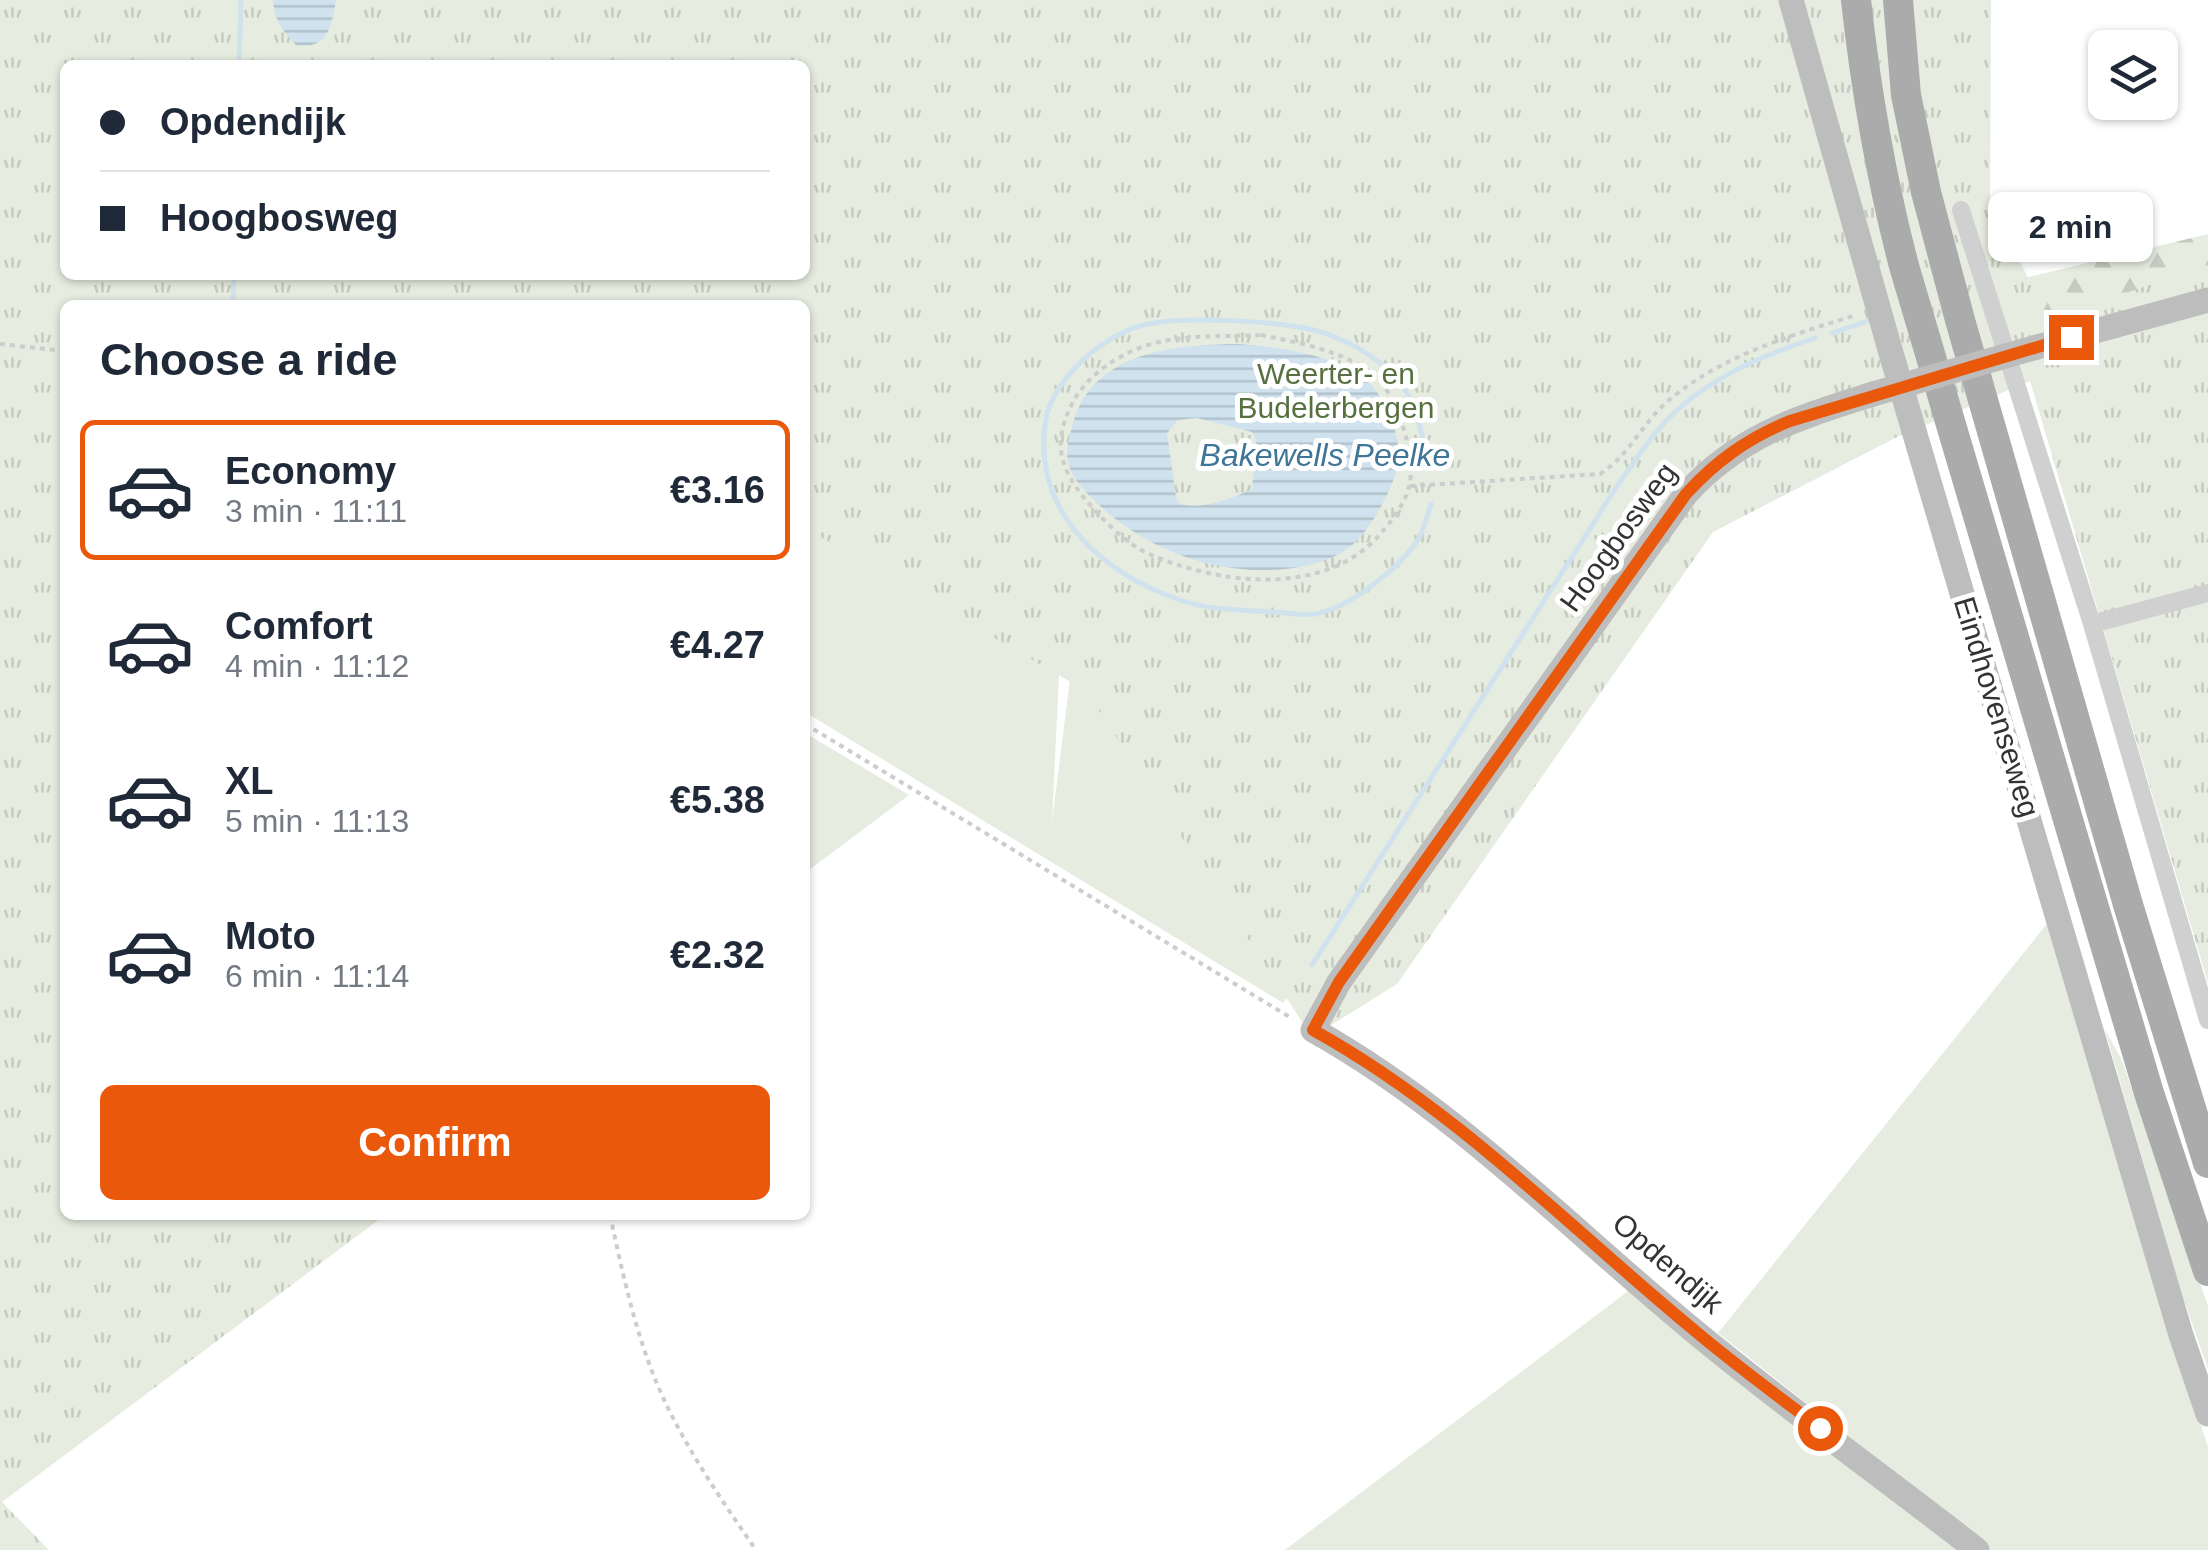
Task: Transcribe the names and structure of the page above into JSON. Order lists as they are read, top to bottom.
{
  "streets": {
    "main road": ["Eindhovenseweg"],
    "street": ["Hoogbosweg", "Opdendijk"]
  },
  "crossings": [
    ["Hoogbosweg", "Opdendijk"]
  ],
  "water": ["Bakewells Peelke"],
  "parks": ["Weerter- en Budelerbergen"],
  "page": {
    "banner": ["Opdendijk", "Hoogbosweg"],
    "bubble": "2 min",
    "heading": "Choose a ride",
    "list": [
      {
        "name": "Economy",
        "note": "3 min · 11:11",
        "value": "€3.16"
      },
      {
        "name": "Comfort",
        "note": "4 min · 11:12",
        "value": "€4.27"
      },
      {
        "name": "XL",
        "note": "5 min · 11:13",
        "value": "€5.38"
      },
      {
        "name": "Moto",
        "note": "6 min · 11:14",
        "value": "€2.32"
      }
    ],
    "buttons": "Confirm"
  }
}
